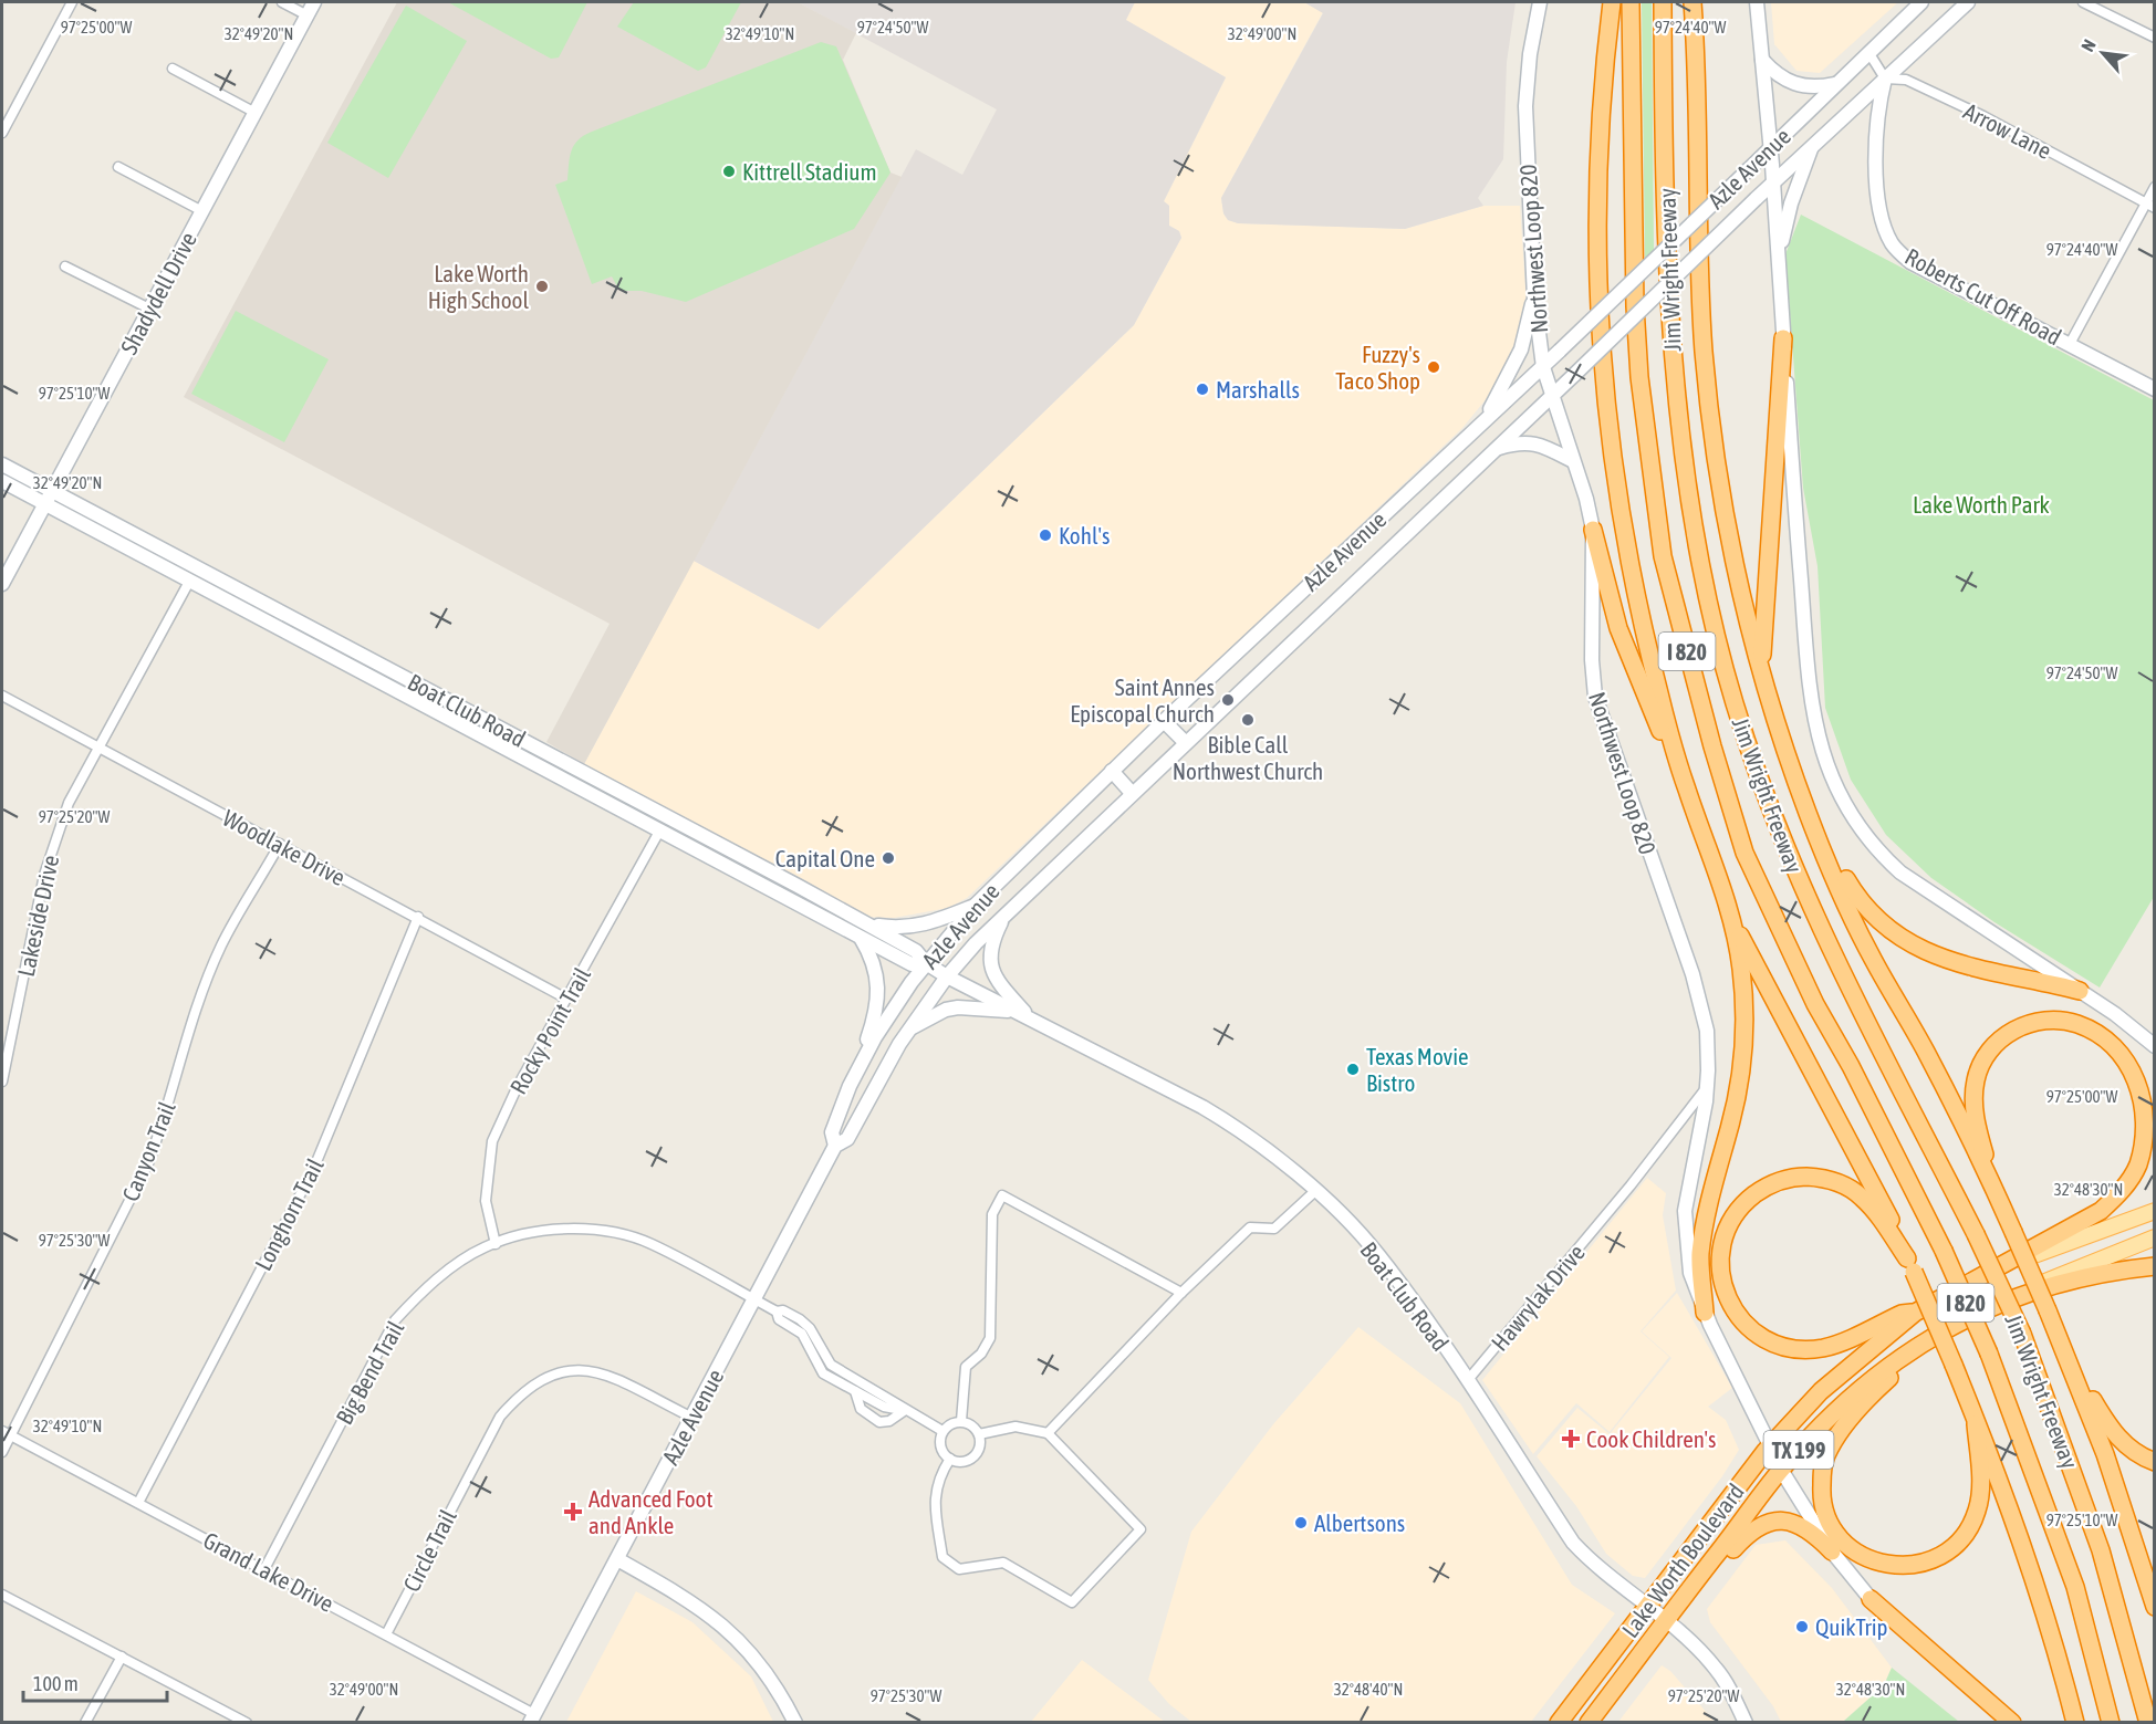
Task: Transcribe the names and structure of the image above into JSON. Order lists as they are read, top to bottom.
{
  "streets": {
    "highway": [
      "Jim Wright Freeway",
      "I 820",
      "TX 199",
      "Lake Worth Boulevard"
    ],
    "main road": [
      "Azle Avenue",
      "Northwest Loop 820",
      "Shadydell Drive",
      "Roberts Cut Off Road",
      "Boat Club Road"
    ],
    "street": [
      "Arrow Lane",
      "Woodlake Drive",
      "Lakeside Drive",
      "Rocky Point Trail",
      "Canyon Trail",
      "Longhorn Trail",
      "Hawrylak Drive",
      "Big Bend Trail",
      "Circle Trail",
      "Grand Lake Drive"
    ]
  },
  "crossings": [
    ["Arrow Lane", "Azle Avenue"],
    ["Arrow Lane", "Roberts Cut Off Road"],
    ["Azle Avenue", "Northwest Loop 820"],
    ["Azle Avenue", "Roberts Cut Off Road"],
    ["Azle Avenue", "Boat Club Road"],
    ["Azle Avenue", "Big Bend Trail"],
    ["Azle Avenue", "Circle Trail"],
    ["Azle Avenue", "Grand Lake Drive"],
    ["Northwest Loop 820", "Hawrylak Drive"],
    ["Northwest Loop 820", "Lake Worth Boulevard"],
    ["Shadydell Drive", "Boat Club Road"],
    ["Boat Club Road", "Lakeside Drive"],
    ["Boat Club Road", "Rocky Point Trail"],
    ["Boat Club Road", "Hawrylak Drive"],
    ["Boat Club Road", "Lake Worth Boulevard"],
    ["Woodlake Drive", "Lakeside Drive"],
    ["Woodlake Drive", "Rocky Point Trail"],
    ["Woodlake Drive", "Canyon Trail"],
    ["Woodlake Drive", "Longhorn Trail"],
    ["Rocky Point Trail", "Big Bend Trail"],
    ["Canyon Trail", "Grand Lake Drive"],
    ["Longhorn Trail", "Grand Lake Drive"],
    ["Big Bend Trail", "Grand Lake Drive"],
    ["Circle Trail", "Grand Lake Drive"]
  ],
  "parks": ["Lake Worth Park"],
  "places": {
    "other": [
      "Kittrell Stadium",
      "Lake Worth High School",
      "Fuzzy's Taco Shop",
      "Marshalls",
      "Kohl's",
      "Saint Annes Episcopal Church",
      "Bible Call Northwest Church",
      "Capital One",
      "Texas Movie Bistro",
      "Albertsons",
      "QuikTrip"
    ],
    "health": ["Cook Children's", "Advanced Foot and Ankle"]
  },
  "scale_bar": "100 m",
  "north": "top left",
  "coordinates": [
    "97°25'00\"W",
    "97°24'50\"W",
    "97°24'40\"W",
    "32°49'20\"N",
    "32°49'10\"N",
    "32°49'00\"N",
    "97°25'10\"W",
    "97°25'20\"W",
    "32°48'30\"N",
    "97°25'30\"W",
    "32°48'40\"N"
  ]
}
